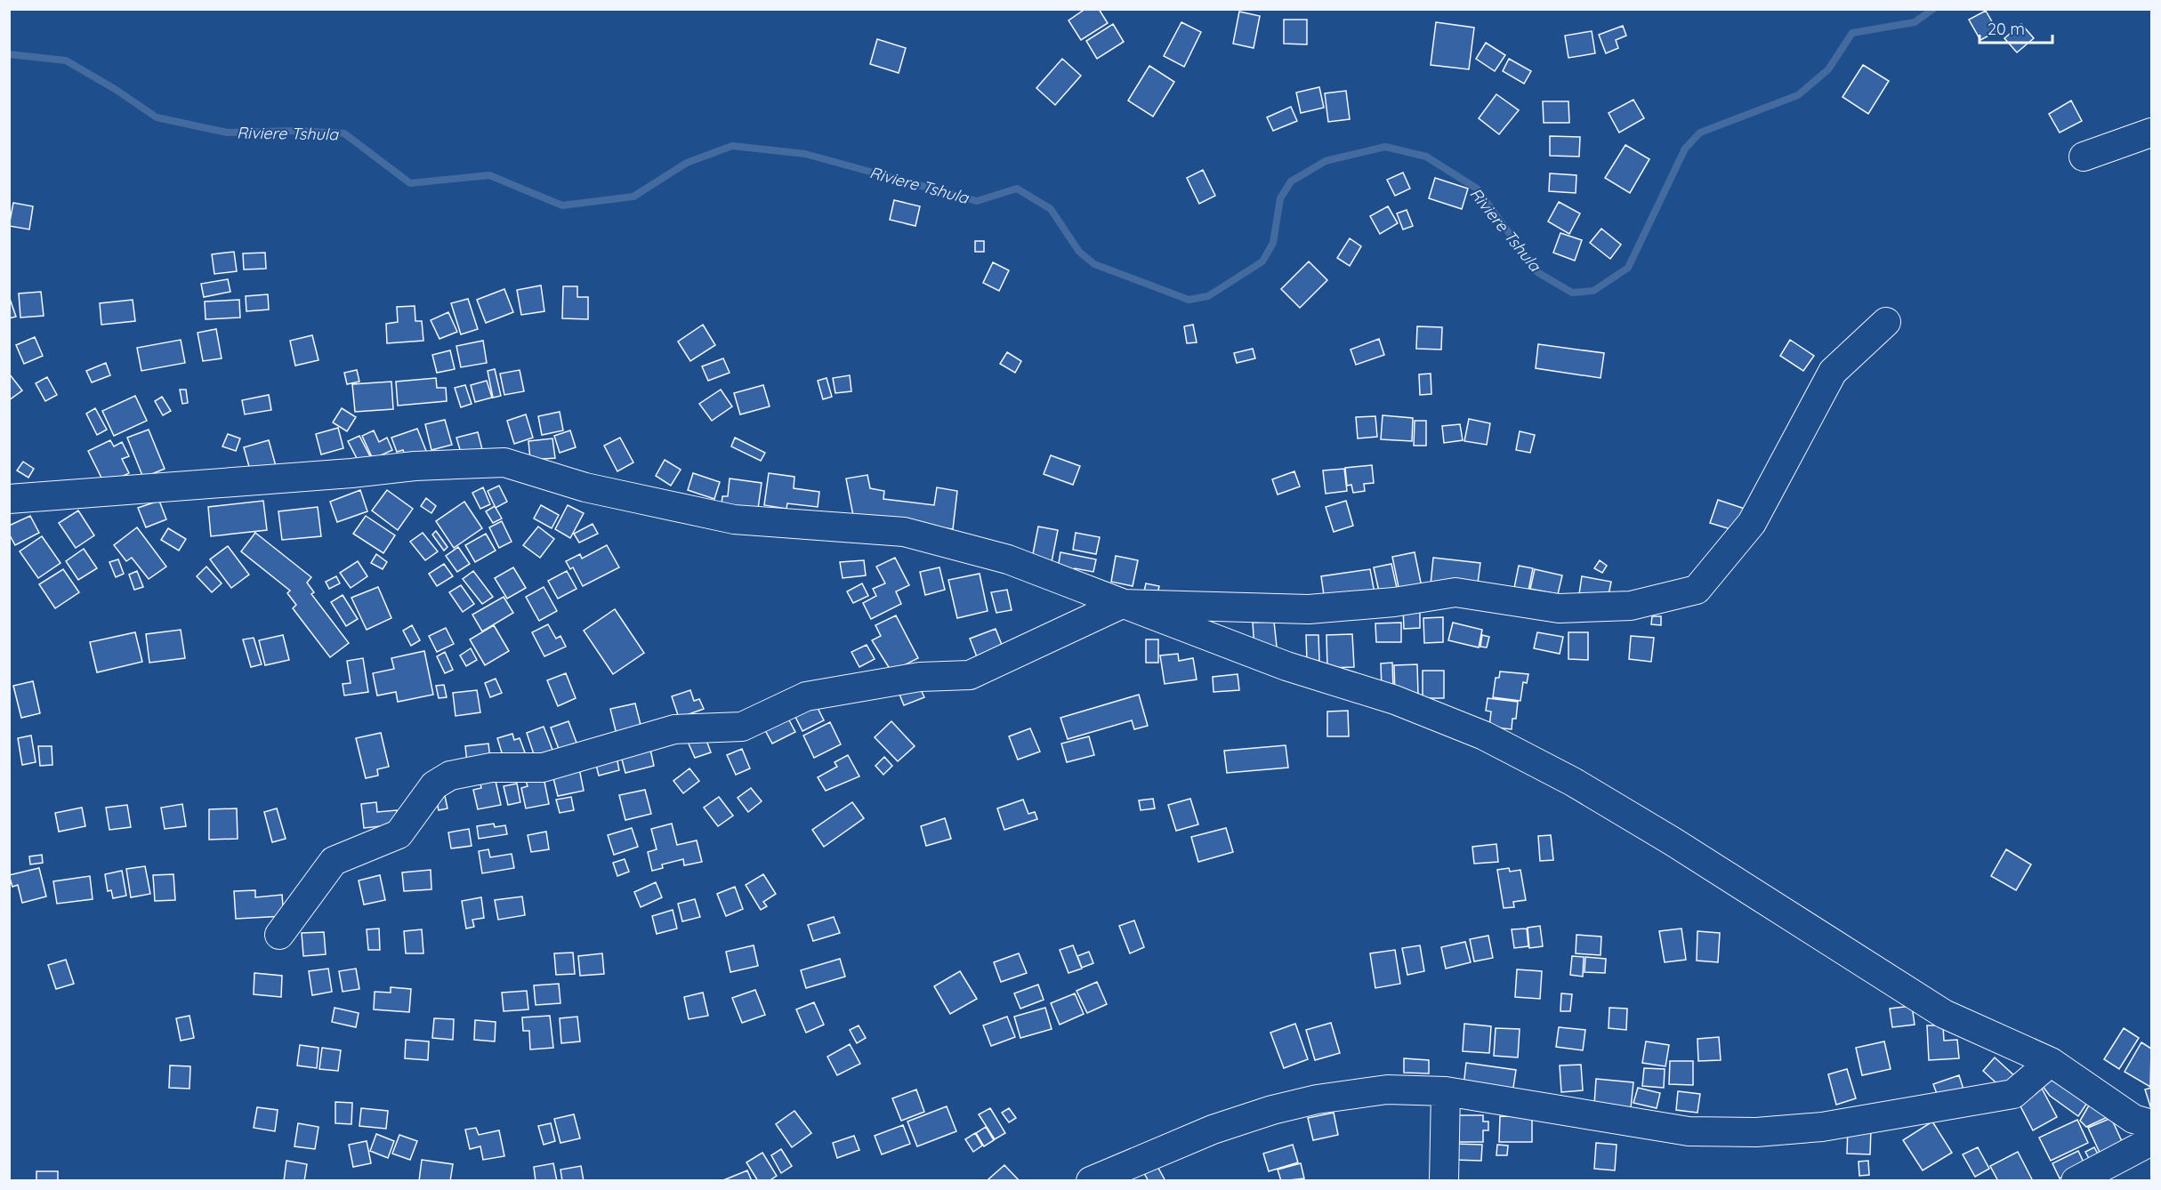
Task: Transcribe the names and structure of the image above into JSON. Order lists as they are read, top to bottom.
{
  "water": ["Riviere Tshula"],
  "scale_bar": "20 m"
}
